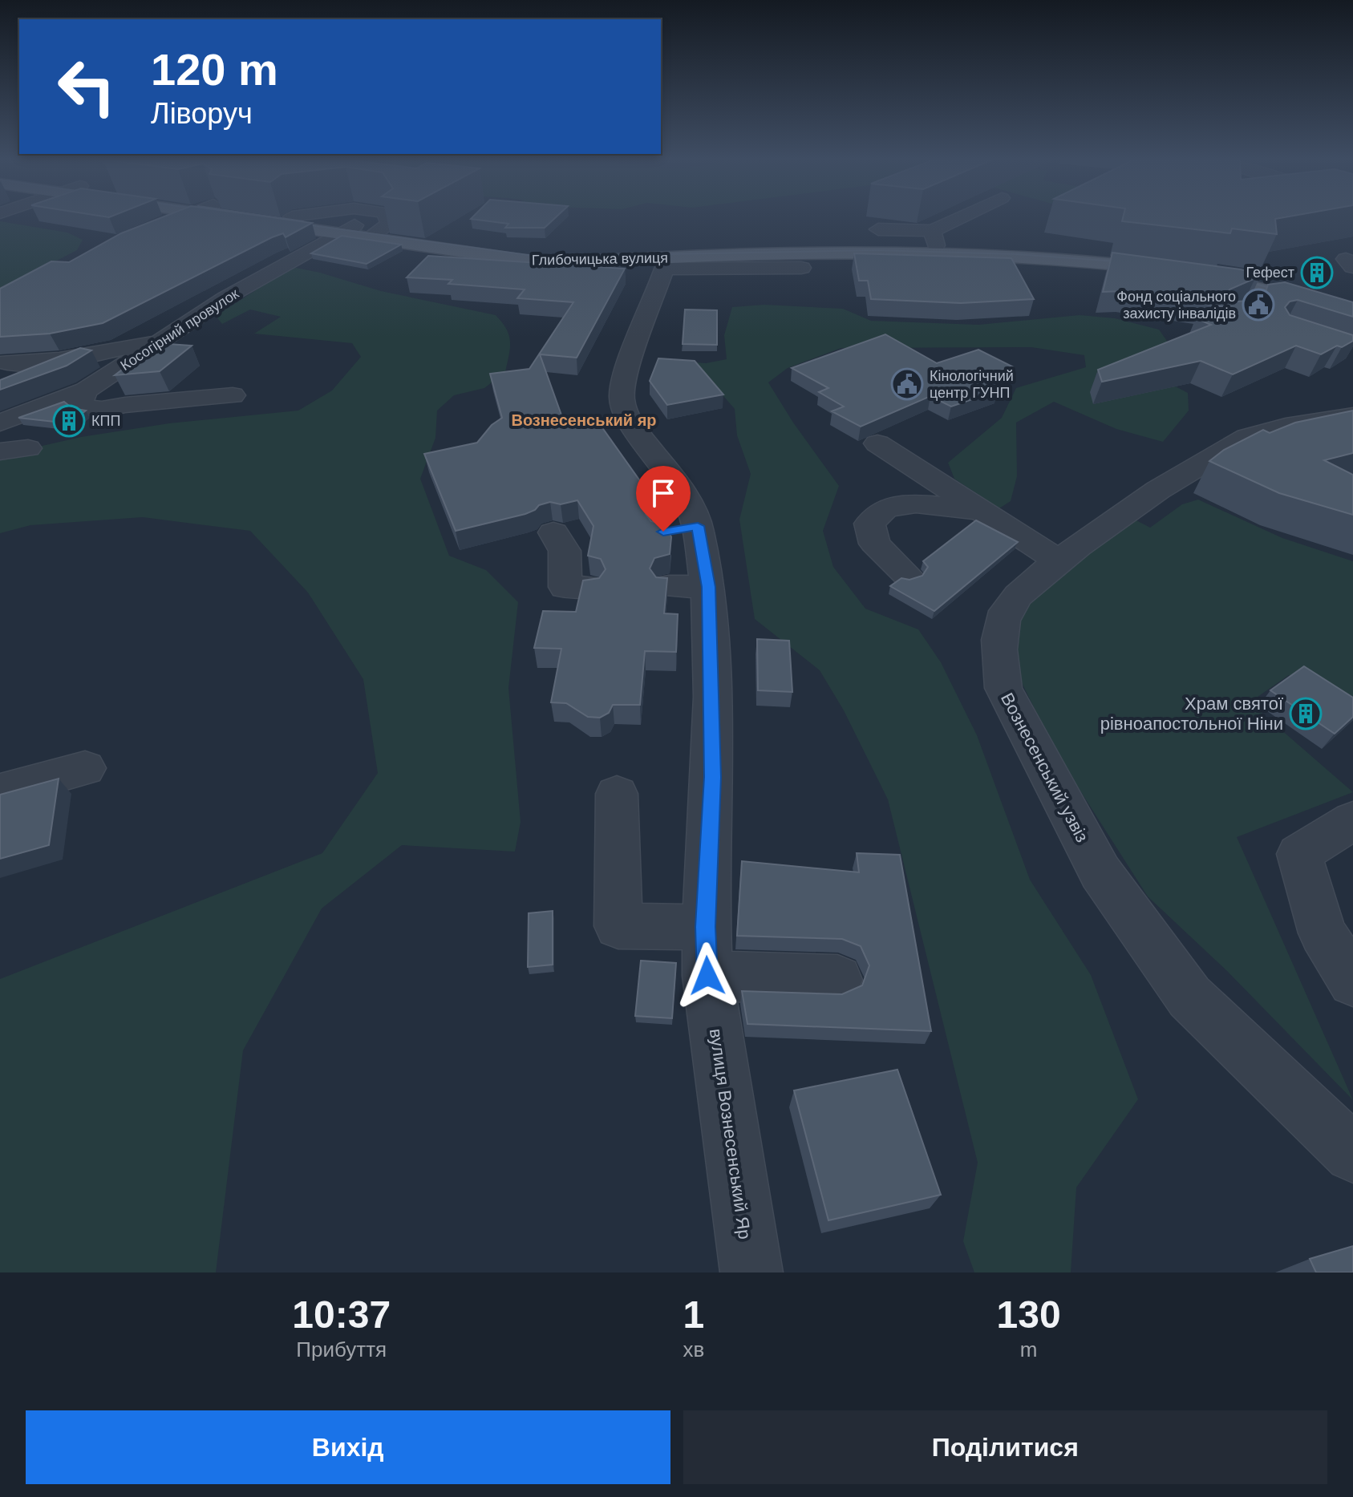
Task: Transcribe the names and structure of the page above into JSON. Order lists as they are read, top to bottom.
{
  "streets": {
    "main road": ["Глибочицька вулиця"],
    "street": ["Косогірний провулок", "Вознесенський узвіз", "вулиця Вознесенський Яр"]
  },
  "crossings": [
    ["Глибочицька вулиця", "Косогірний провулок"],
    ["Глибочицька вулиця", "вулиця Вознесенський Яр"]
  ],
  "districts": ["Вознесенський яр"],
  "places": {
    "building": ["Гефест", "КПП", "Храм святої рівноапостольної Ніни"],
    "public building": ["Фонд соціального захисту інвалідів", "Кінологічний центр ГУНП"]
  },
  "page": {
    "turn": ["120 m", "Ліворуч"],
    "eta": [
      "10:37",
      "Прибуття",
      "1",
      "хв",
      "130",
      "m"
    ],
    "buttons": ["Вихід", "Поділитися"]
  }
}
